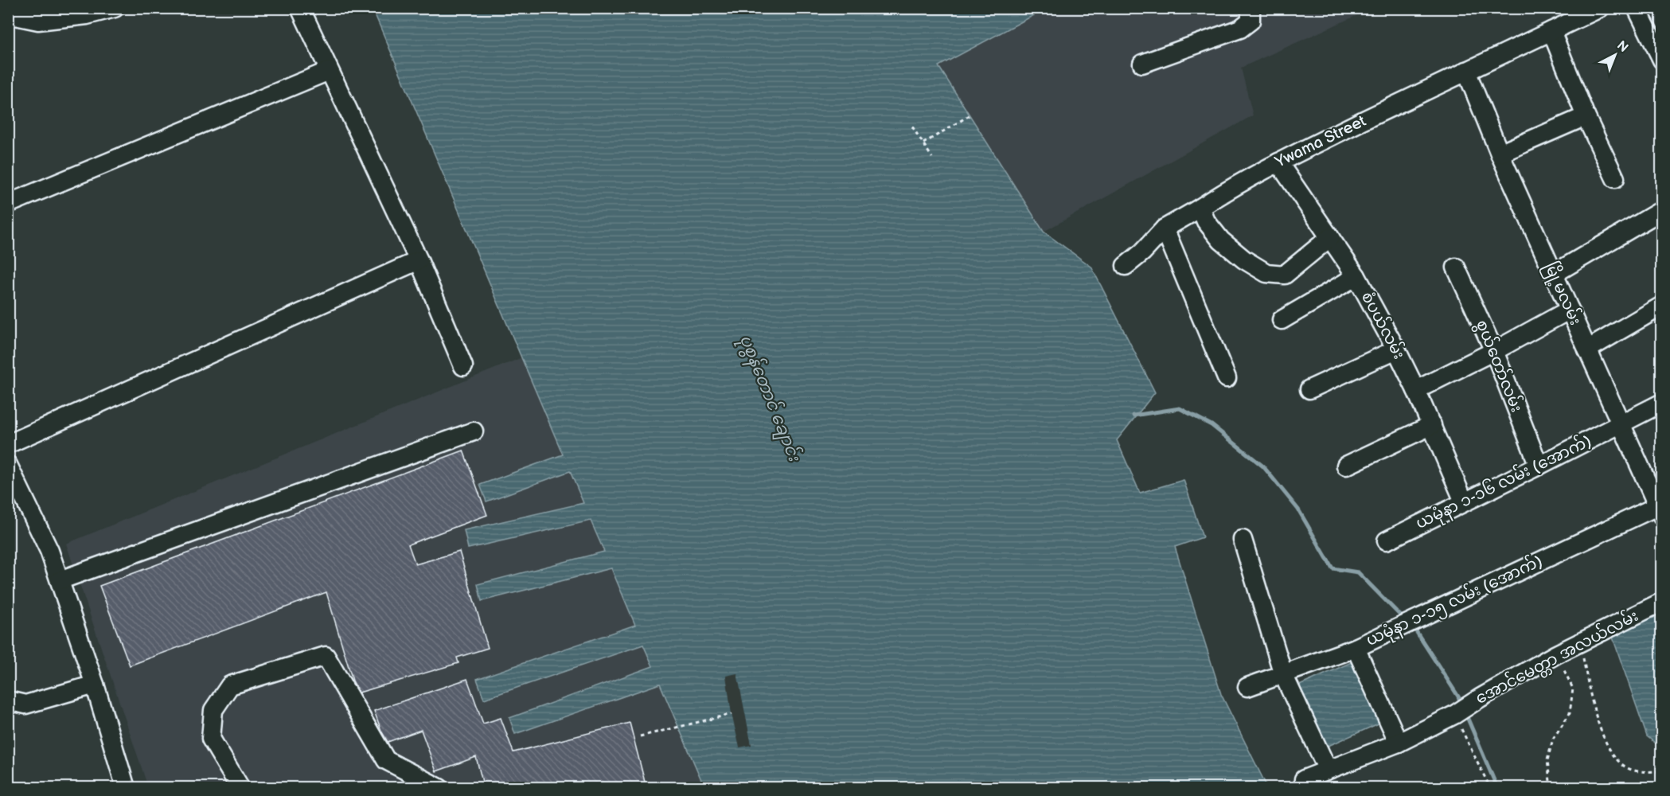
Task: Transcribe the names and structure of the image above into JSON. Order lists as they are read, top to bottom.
{
  "streets": {
    "street": [
      "Ywama Street",
      "မြို့မလမ်း",
      "စံပယ်လမ်း",
      "စွယ်တော်လမ်း",
      "ယမုံနာ ၁-၁၆ လမ်း (အောက်)",
      "ယမုံနာ ၁-၁၅ လမ်း (အောက်)",
      "အောင်မေတ္တာ အလယ်လမ်း"
    ]
  },
  "crossings": [
    ["Ywama Street", "မြို့မလမ်း"],
    ["Ywama Street", "စံပယ်လမ်း"],
    ["မြို့မလမ်း", "ယမုံနာ ၁-၁၆ လမ်း (အောက်)"],
    ["မြို့မလမ်း", "ယမုံနာ ၁-၁၅ လမ်း (အောက်)"],
    ["စံပယ်လမ်း", "ယမုံနာ ၁-၁၆ လမ်း (အောက်)"],
    ["စွယ်တော်လမ်း", "ယမုံနာ ၁-၁၆ လမ်း (အောက်)"]
  ],
  "water": ["ပုစွန်တောင် ချောင်း"],
  "north": "top right"
}
